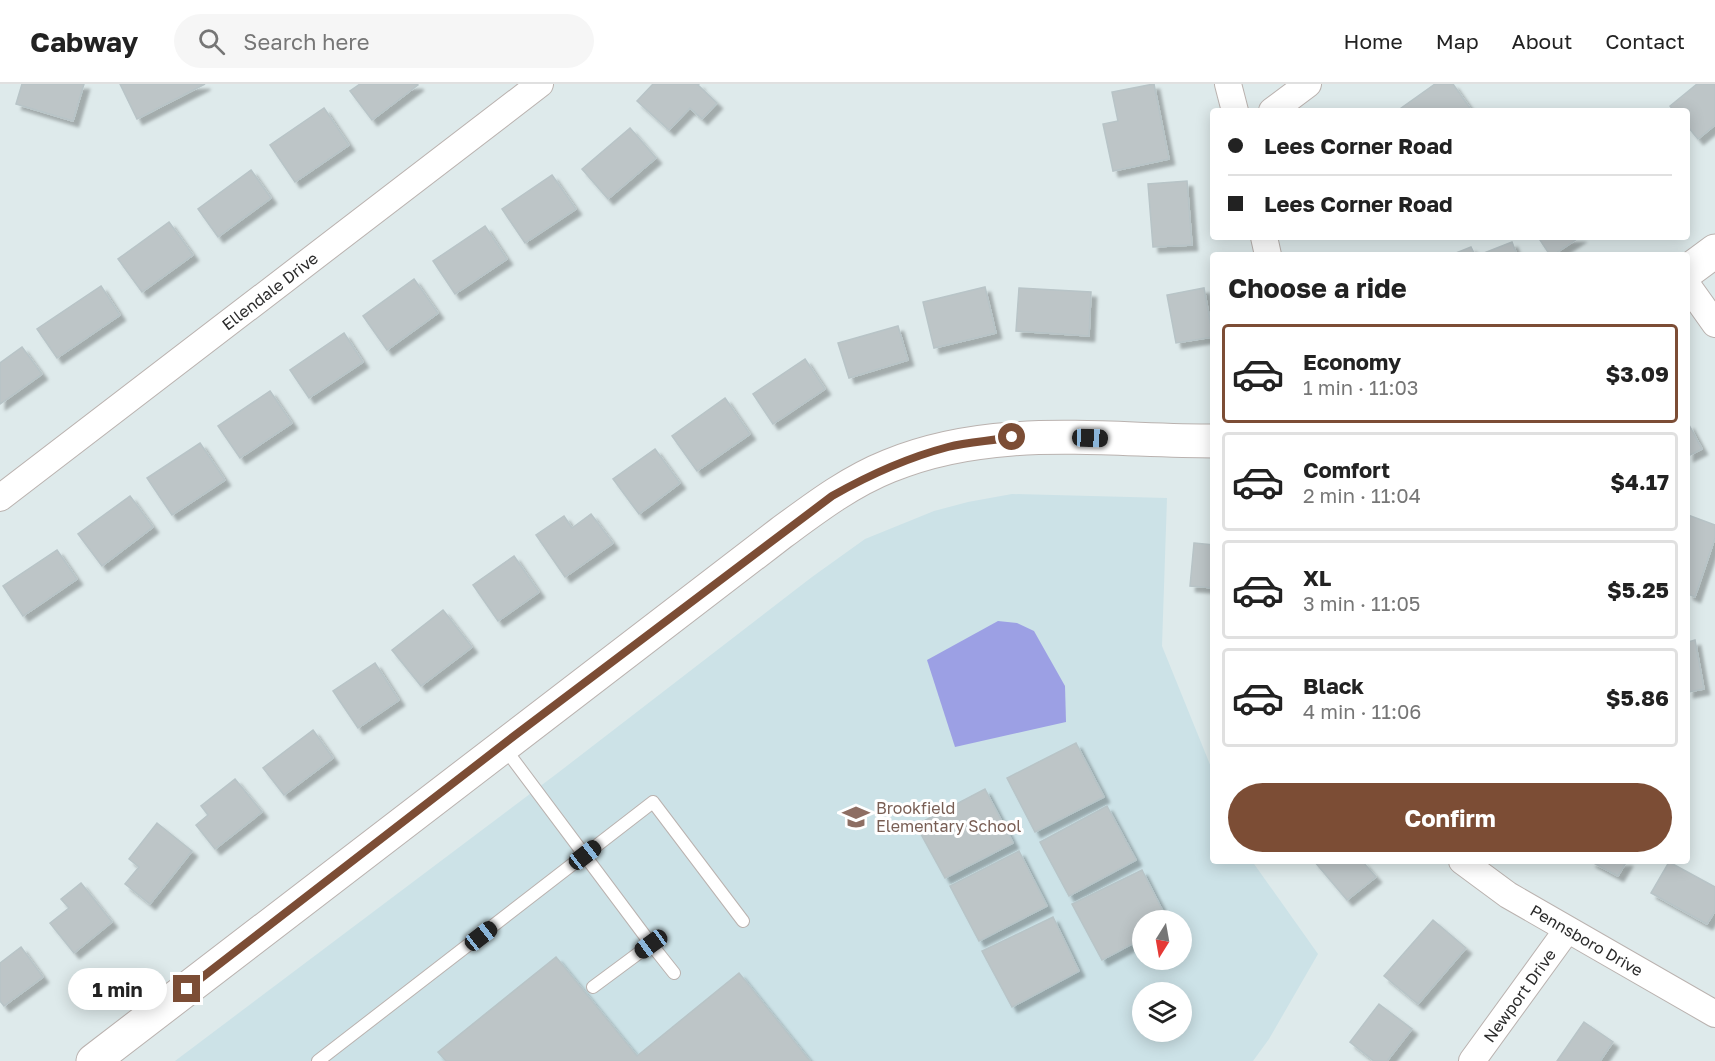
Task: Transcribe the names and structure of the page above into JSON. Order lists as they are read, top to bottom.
{
  "streets": {
    "street": ["Ellendale Drive", "Pennsboro Drive", "Newport Drive"]
  },
  "crossings": [
    ["Pennsboro Drive", "Newport Drive"]
  ],
  "places": {
    "school or university": ["Brookfield Elementary School"]
  },
  "north": "bottom",
  "page": {
    "header": "Cabway",
    "search": "Search here",
    "nav": [
      "Home",
      "Map",
      "About",
      "Contact"
    ],
    "banner": ["Lees Corner Road", "Lees Corner Road"],
    "heading": "Choose a ride",
    "list": [
      {
        "name": "Economy",
        "note": "1 min · 11:03",
        "value": "$3.09"
      },
      {
        "name": "Comfort",
        "note": "2 min · 11:04",
        "value": "$4.17"
      },
      {
        "name": "XL",
        "note": "3 min · 11:05",
        "value": "$5.25"
      },
      {
        "name": "Black",
        "note": "4 min · 11:06",
        "value": "$5.86"
      }
    ],
    "buttons": "Confirm",
    "bubble": "1 min"
  }
}
